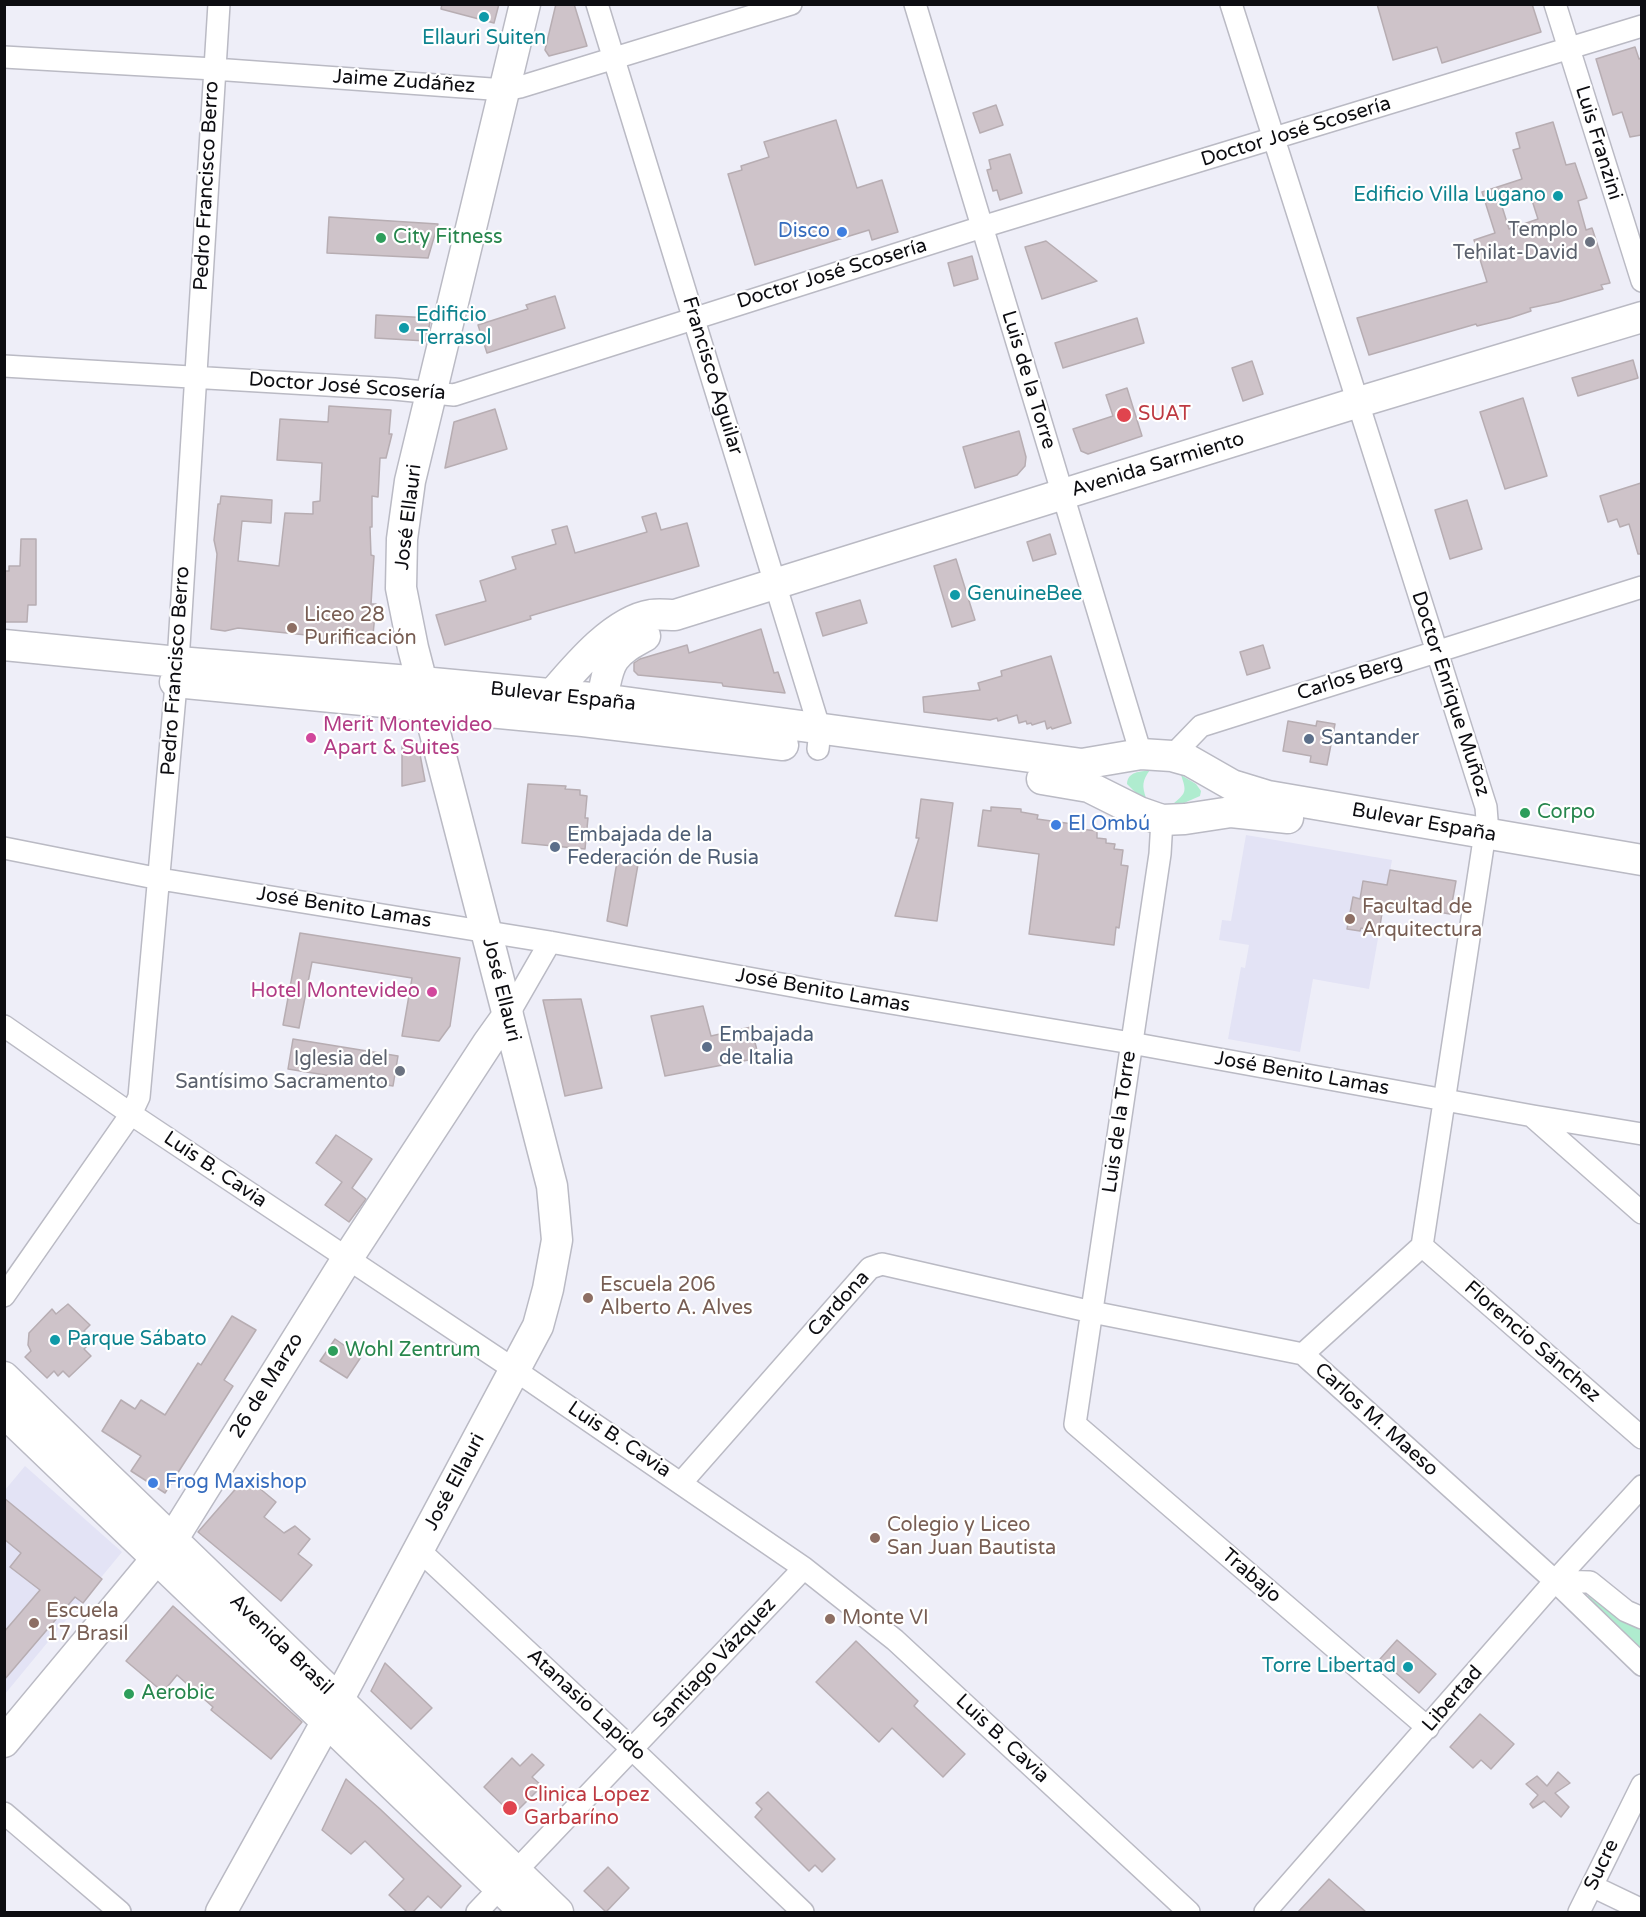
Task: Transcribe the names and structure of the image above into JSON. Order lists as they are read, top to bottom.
{
  "streets": {
    "street": [
      "Jaime Zudáñez",
      "Doctor José Scosería",
      "Luis Franzini",
      "Pedro Francisco Berro",
      "Francisco Aguilar",
      "Luis de la Torre",
      "Avenida Sarmiento",
      "José Ellauri",
      "Carlos Berg",
      "Doctor Enrique Muñoz",
      "Bulevar España",
      "José Benito Lamas",
      "Luis B. Cavia",
      "Cardona",
      "Florencio Sánchez",
      "26 de Marzo",
      "Carlos M. Maeso",
      "Trabajo",
      "Avenida Brasil",
      "Santiago Vázquez",
      "Libertad",
      "Atanasio Lapido",
      "Sucre"
    ]
  },
  "crossings": [
    ["Jaime Zudáñez", "Pedro Francisco Berro"],
    ["Jaime Zudáñez", "Francisco Aguilar"],
    ["Jaime Zudáñez", "José Ellauri"],
    ["Doctor José Scosería", "Luis Franzini"],
    ["Doctor José Scosería", "Pedro Francisco Berro"],
    ["Doctor José Scosería", "Francisco Aguilar"],
    ["Doctor José Scosería", "Luis de la Torre"],
    ["Doctor José Scosería", "José Ellauri"],
    ["Doctor José Scosería", "Doctor Enrique Muñoz"],
    ["Pedro Francisco Berro", "Bulevar España"],
    ["Pedro Francisco Berro", "José Benito Lamas"],
    ["Pedro Francisco Berro", "Luis B. Cavia"],
    ["Francisco Aguilar", "Avenida Sarmiento"],
    ["Francisco Aguilar", "Bulevar España"],
    ["Luis de la Torre", "Avenida Sarmiento"],
    ["Luis de la Torre", "Carlos Berg"],
    ["Luis de la Torre", "Bulevar España"],
    ["Luis de la Torre", "José Benito Lamas"],
    ["Luis de la Torre", "Cardona"],
    ["Luis de la Torre", "Carlos M. Maeso"],
    ["Luis de la Torre", "Trabajo"],
    ["Avenida Sarmiento", "Doctor Enrique Muñoz"],
    ["Avenida Sarmiento", "Bulevar España"],
    ["José Ellauri", "Bulevar España"],
    ["José Ellauri", "José Benito Lamas"],
    ["José Ellauri", "Luis B. Cavia"],
    ["José Ellauri", "26 de Marzo"],
    ["José Ellauri", "Avenida Brasil"],
    ["José Ellauri", "Atanasio Lapido"],
    ["Carlos Berg", "Doctor Enrique Muñoz"],
    ["Carlos Berg", "Bulevar España"],
    ["Doctor Enrique Muñoz", "Bulevar España"],
    ["Doctor Enrique Muñoz", "José Benito Lamas"],
    ["Doctor Enrique Muñoz", "Florencio Sánchez"],
    ["Luis B. Cavia", "Cardona"],
    ["Luis B. Cavia", "26 de Marzo"],
    ["Luis B. Cavia", "Santiago Vázquez"],
    ["Cardona", "Carlos M. Maeso"],
    ["26 de Marzo", "Avenida Brasil"],
    ["Carlos M. Maeso", "Libertad"],
    ["Trabajo", "Libertad"],
    ["Avenida Brasil", "Santiago Vázquez"],
    ["Santiago Vázquez", "Atanasio Lapido"]
  ],
  "places": [
    "Ellauri Suiten",
    "Edificio Villa Lugano",
    "Disco",
    "City Fitness",
    "Templo Tehilat-David",
    "Edificio Terrasol",
    "SUAT",
    "GenuineBee",
    "Liceo 28 Purificación",
    "Merit Montevideo Apart & Suites",
    "Santander",
    "Corpo",
    "El Ombú",
    "Embajada de la Federación de Rusia",
    "Facultad de Arquitectura",
    "Hotel Montevideo",
    "Embajada de Italia",
    "Iglesia del Santísimo Sacramento",
    "Escuela 206 Alberto A. Alves",
    "Parque Sábato",
    "Wohl Zentrum",
    "Frog Maxishop",
    "Colegio y Liceo San Juan Bautista",
    "Monte VI",
    "Escuela 17 Brasil",
    "Torre Libertad",
    "Aerobic",
    "Clinica Lopez Garbaríno"
  ]
}
